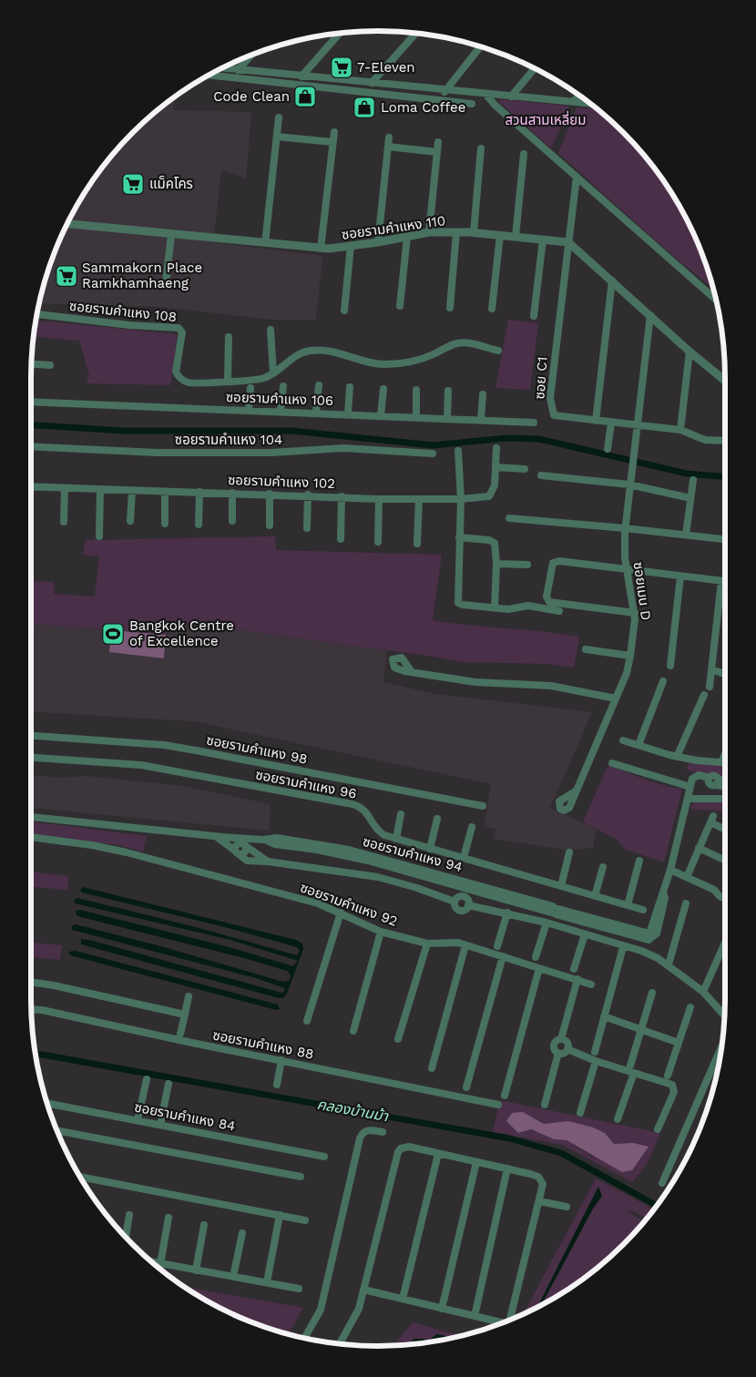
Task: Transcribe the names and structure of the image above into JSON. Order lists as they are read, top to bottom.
{
  "streets": {
    "street": [
      "ซอยรามคำแหง 110",
      "ซอยรามคำแหง 108",
      "ซอย C1",
      "ซอยรามคําแหง 106",
      "ซอยรามคําแหง 104",
      "ซอยรามคําแหง 102",
      "ซอยเมน D",
      "ซอยรามคําแหง 98",
      "ซอยรามคําแหง 96",
      "ซอยรามคําแหง 94",
      "ซอยรามคําแหง 92",
      "ซอยรามคำแหง 88",
      "ซอยรามคำแหง 84"
    ]
  },
  "crossings": [
    ["ซอยรามคำแหง 110", "ซอย C1"],
    ["ซอย C1", "ซอยเมน D"]
  ],
  "water": ["คลองบ้านม้า"],
  "parks": ["สวนสามเหลี่ยม"],
  "places": {
    "supermarket": ["7-Eleven", "แม็คโคร", "Sammakorn Place Ramkhamhaeng"],
    "shop": ["Code Clean", "Loma Coffee"],
    "sports": ["Bangkok Centre of Excellence"]
  }
}
